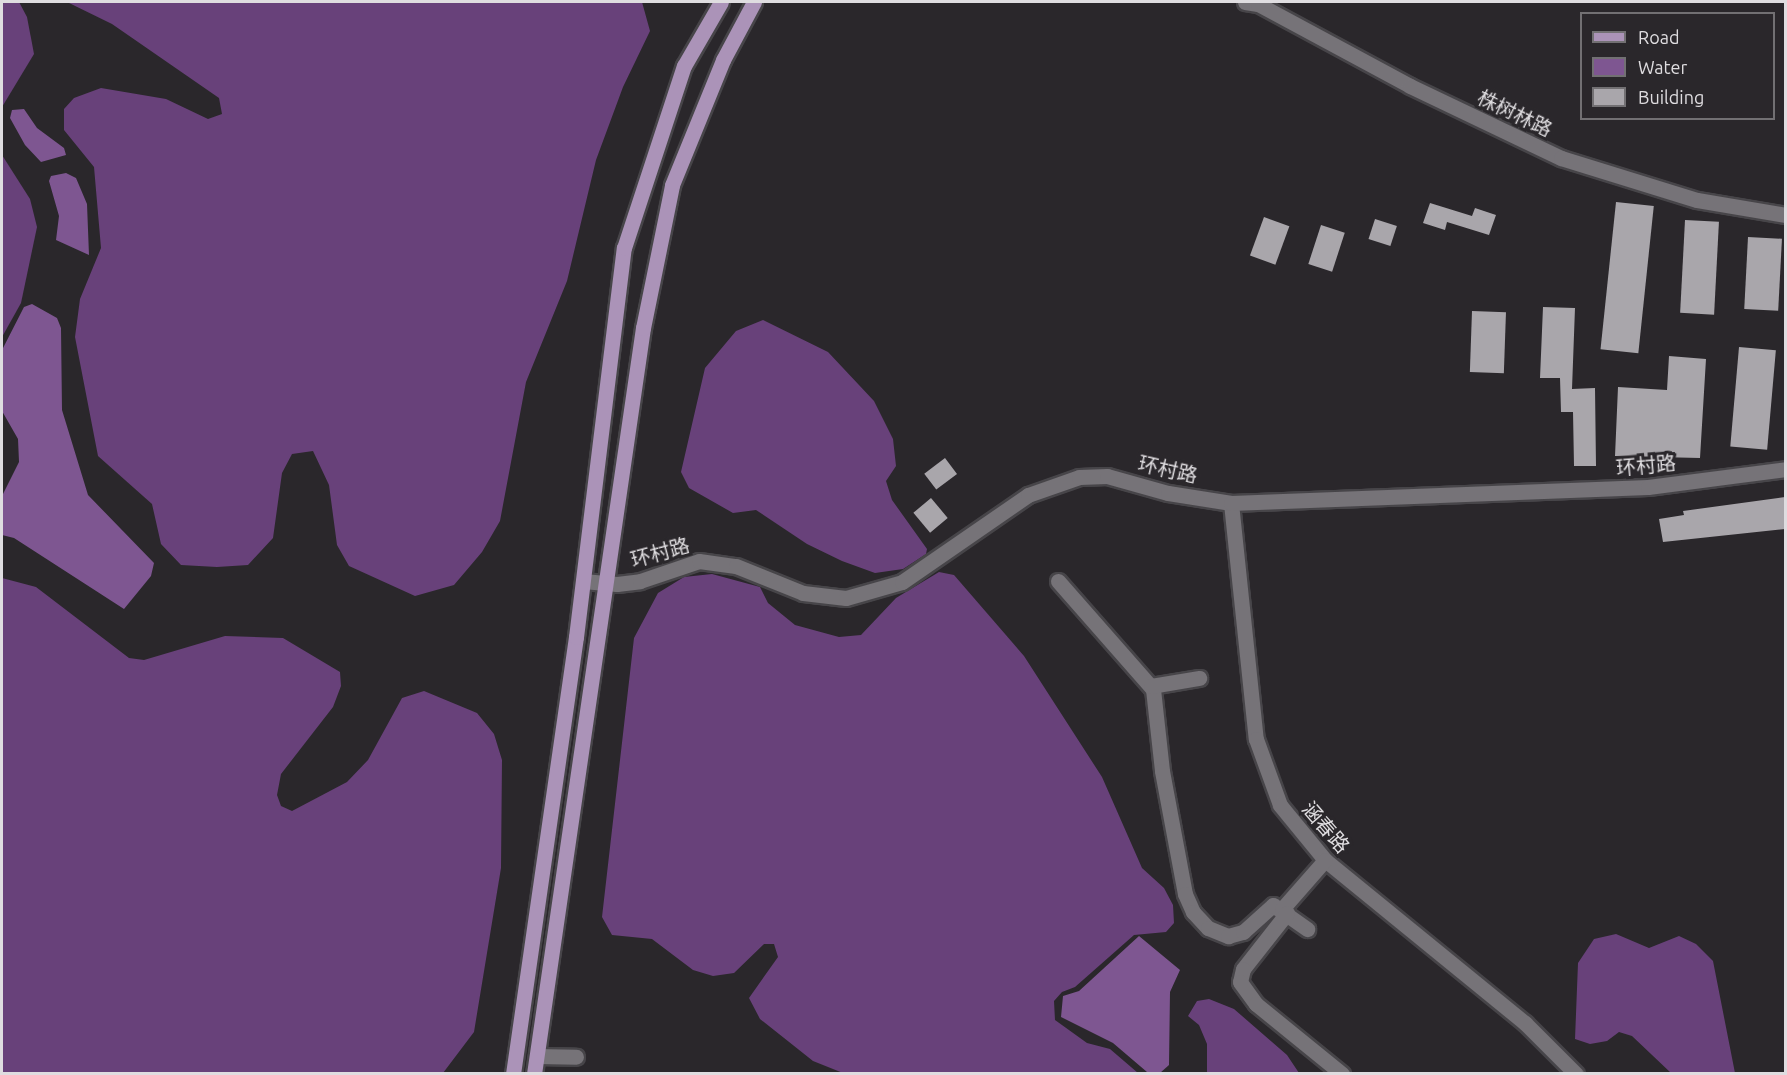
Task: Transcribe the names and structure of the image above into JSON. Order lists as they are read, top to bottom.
{
  "streets": {
    "street": ["株树林路", "环村路", "涵春路"]
  },
  "crossings": [
    ["环村路", "涵春路"]
  ],
  "legend": ["Road", "Water", "Building"]
}
